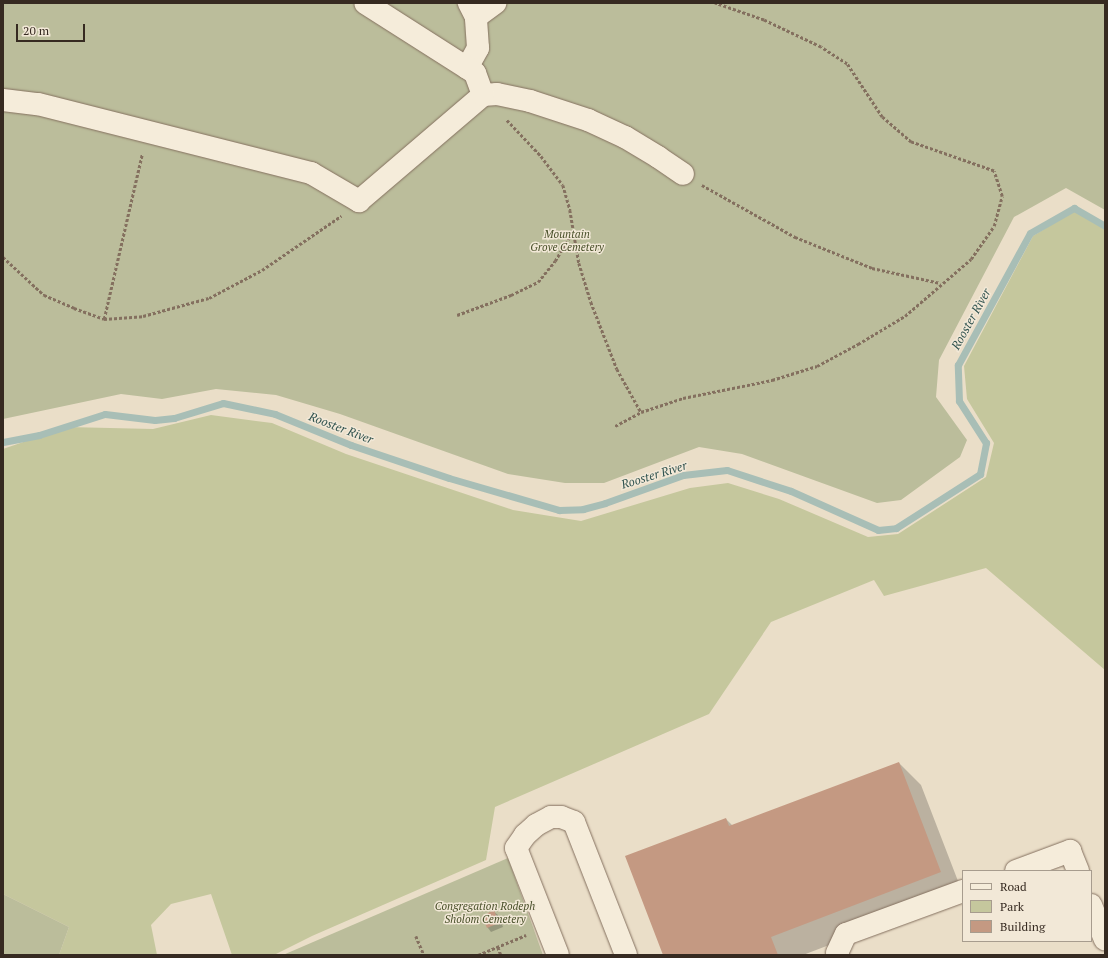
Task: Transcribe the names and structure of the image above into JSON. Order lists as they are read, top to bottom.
{
  "water": ["Rooster River"],
  "parks": ["Mountain Grove Cemetery", "Congregation Rodeph Sholom Cemetery"],
  "legend": ["Road", "Park", "Building"],
  "scale_bar": "20 m"
}
